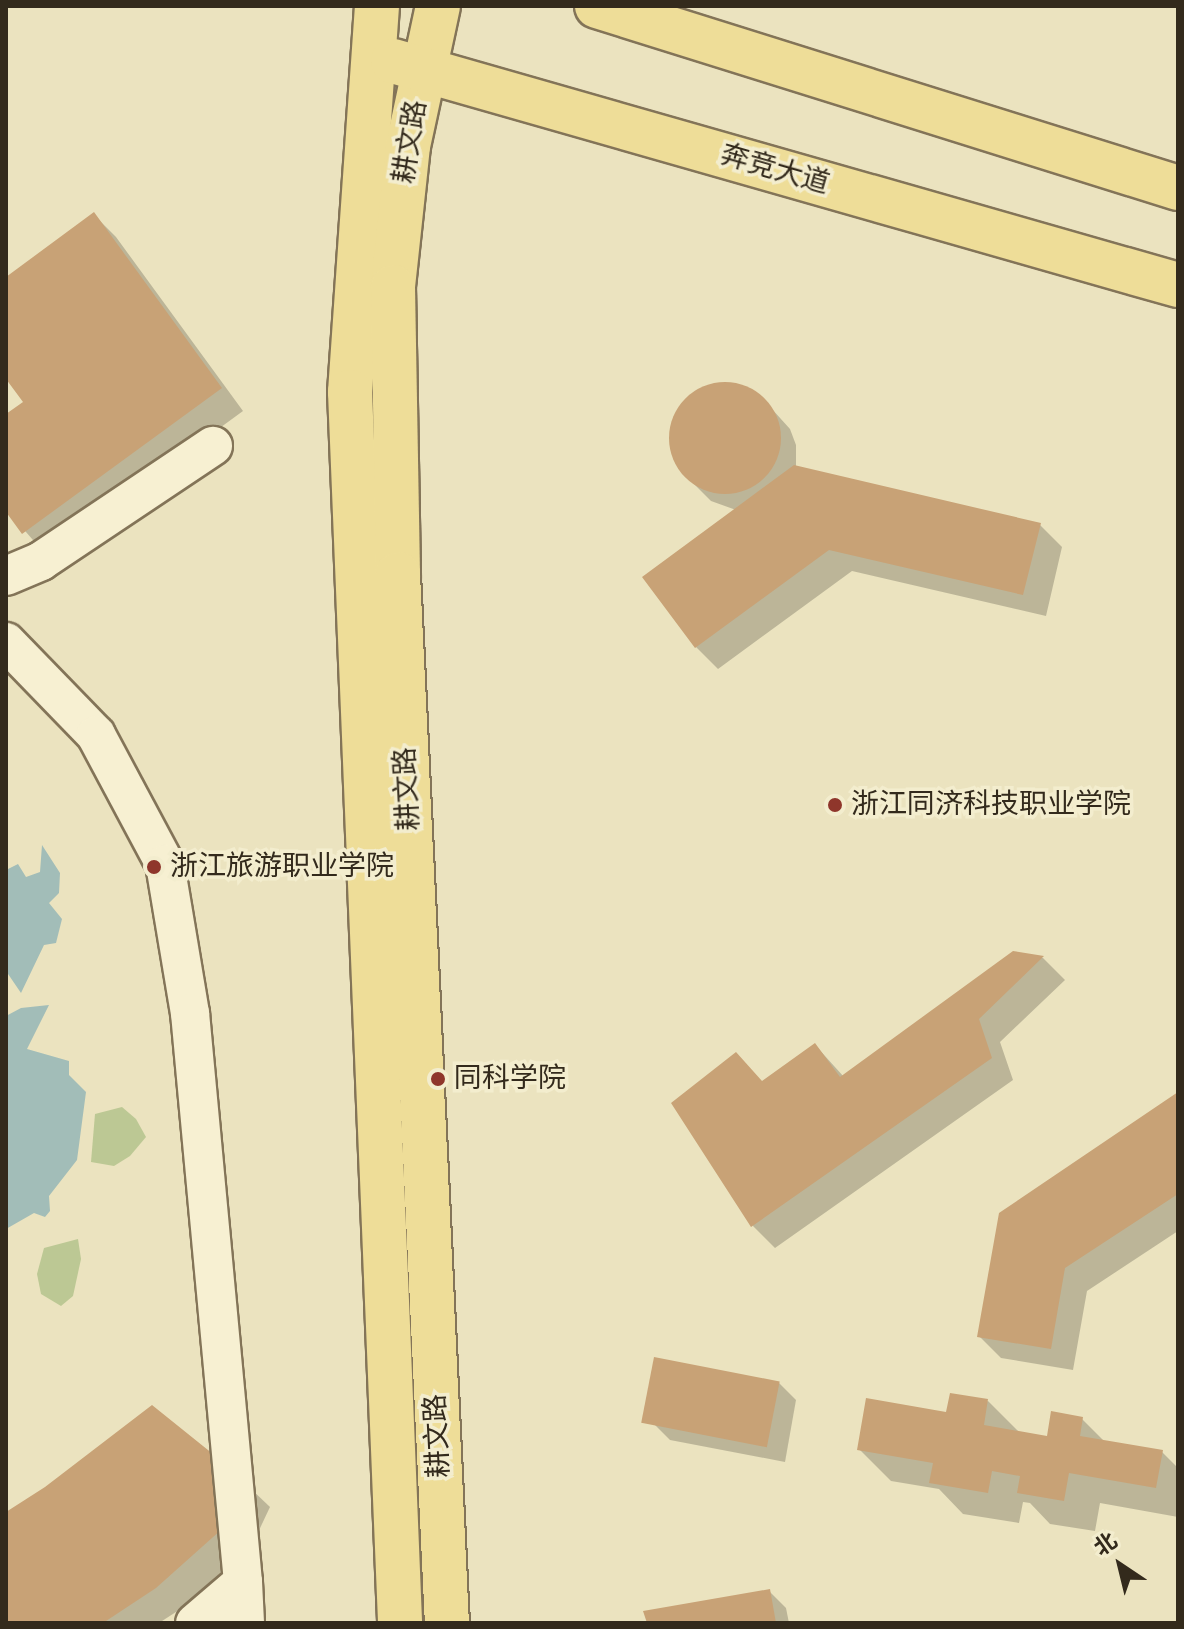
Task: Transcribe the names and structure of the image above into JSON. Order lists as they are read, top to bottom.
{
  "streets": {
    "main road": ["耕文路", "奔竞大道"]
  },
  "crossings": [
    ["耕文路", "奔竞大道"]
  ],
  "places": ["浙江同济科技职业学院", "浙江旅游职业学院", "同科学院"],
  "north": "top left"
}
